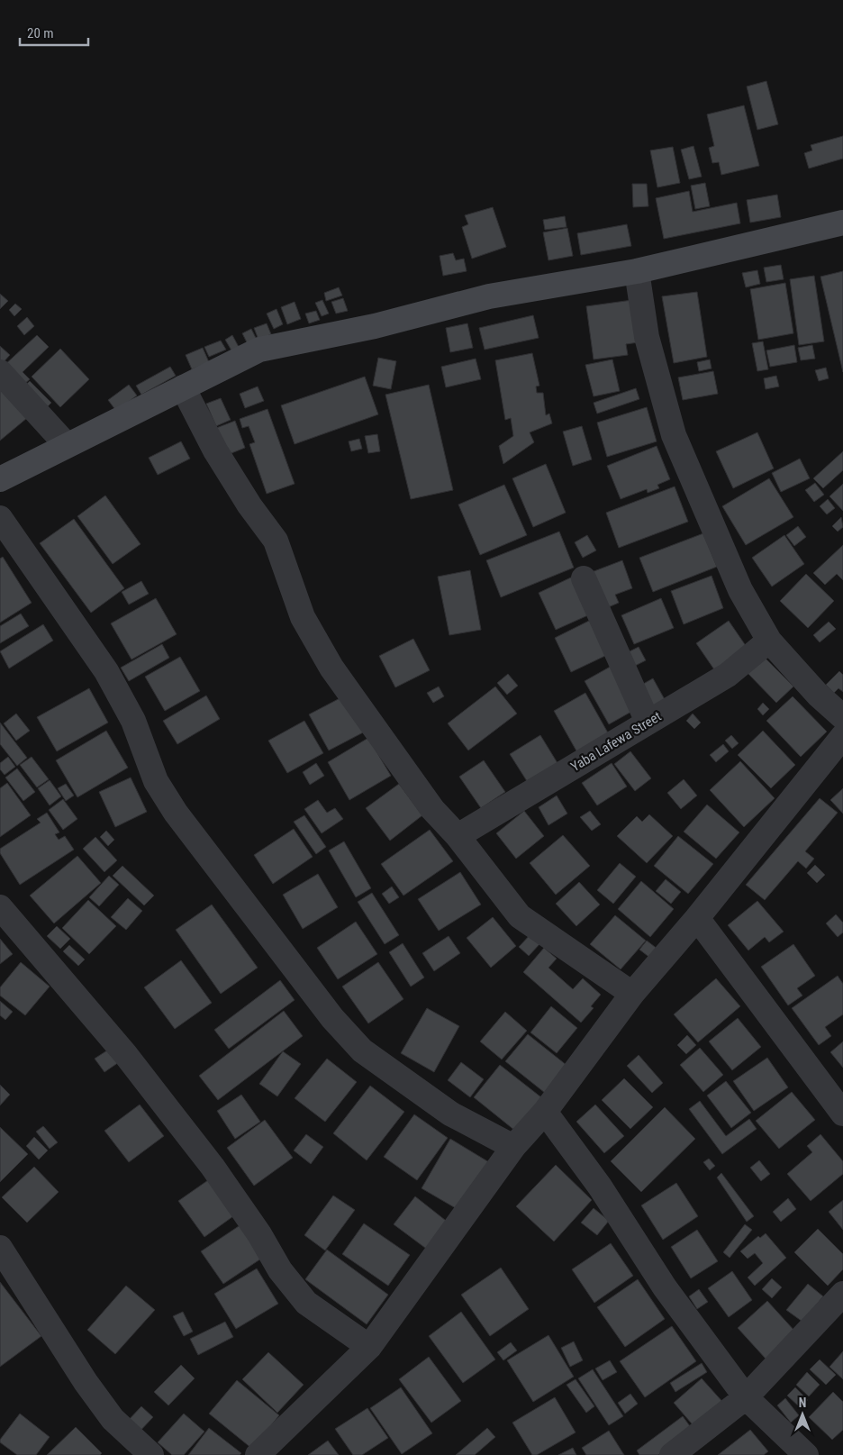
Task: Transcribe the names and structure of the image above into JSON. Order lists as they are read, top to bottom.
{
  "streets": {
    "street": ["Yaba Lafewa Street"]
  },
  "scale_bar": "20 m",
  "north": "top"
}
